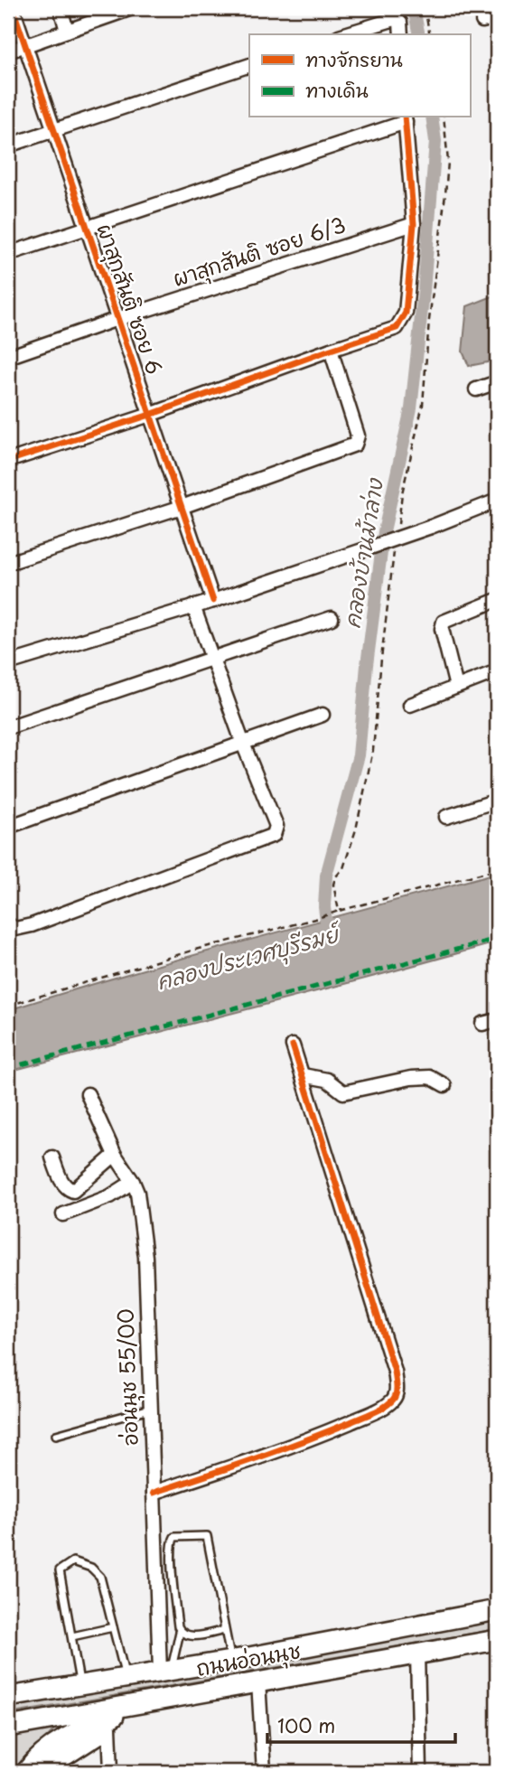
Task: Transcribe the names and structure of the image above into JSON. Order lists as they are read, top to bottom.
{
  "streets": {
    "main road": ["ถนนอ่อนนุช"],
    "street": ["ผาสุกสันติ ซอย 6/3", "ผาสุกสันติ ซอย 6", "อ่อนนุช 55/00"]
  },
  "crossings": [
    ["ผาสุกสันติ ซอย 6/3", "ผาสุกสันติ ซอย 6"],
    ["อ่อนนุช 55/00", "ถนนอ่อนนุช"]
  ],
  "water": ["คลองบ้านม้าล่าง", "คลองประเวศบุรีรมย์"],
  "legend": ["ทางจักรยาน", "ทางเดิน"],
  "scale_bar": "100 m"
}
